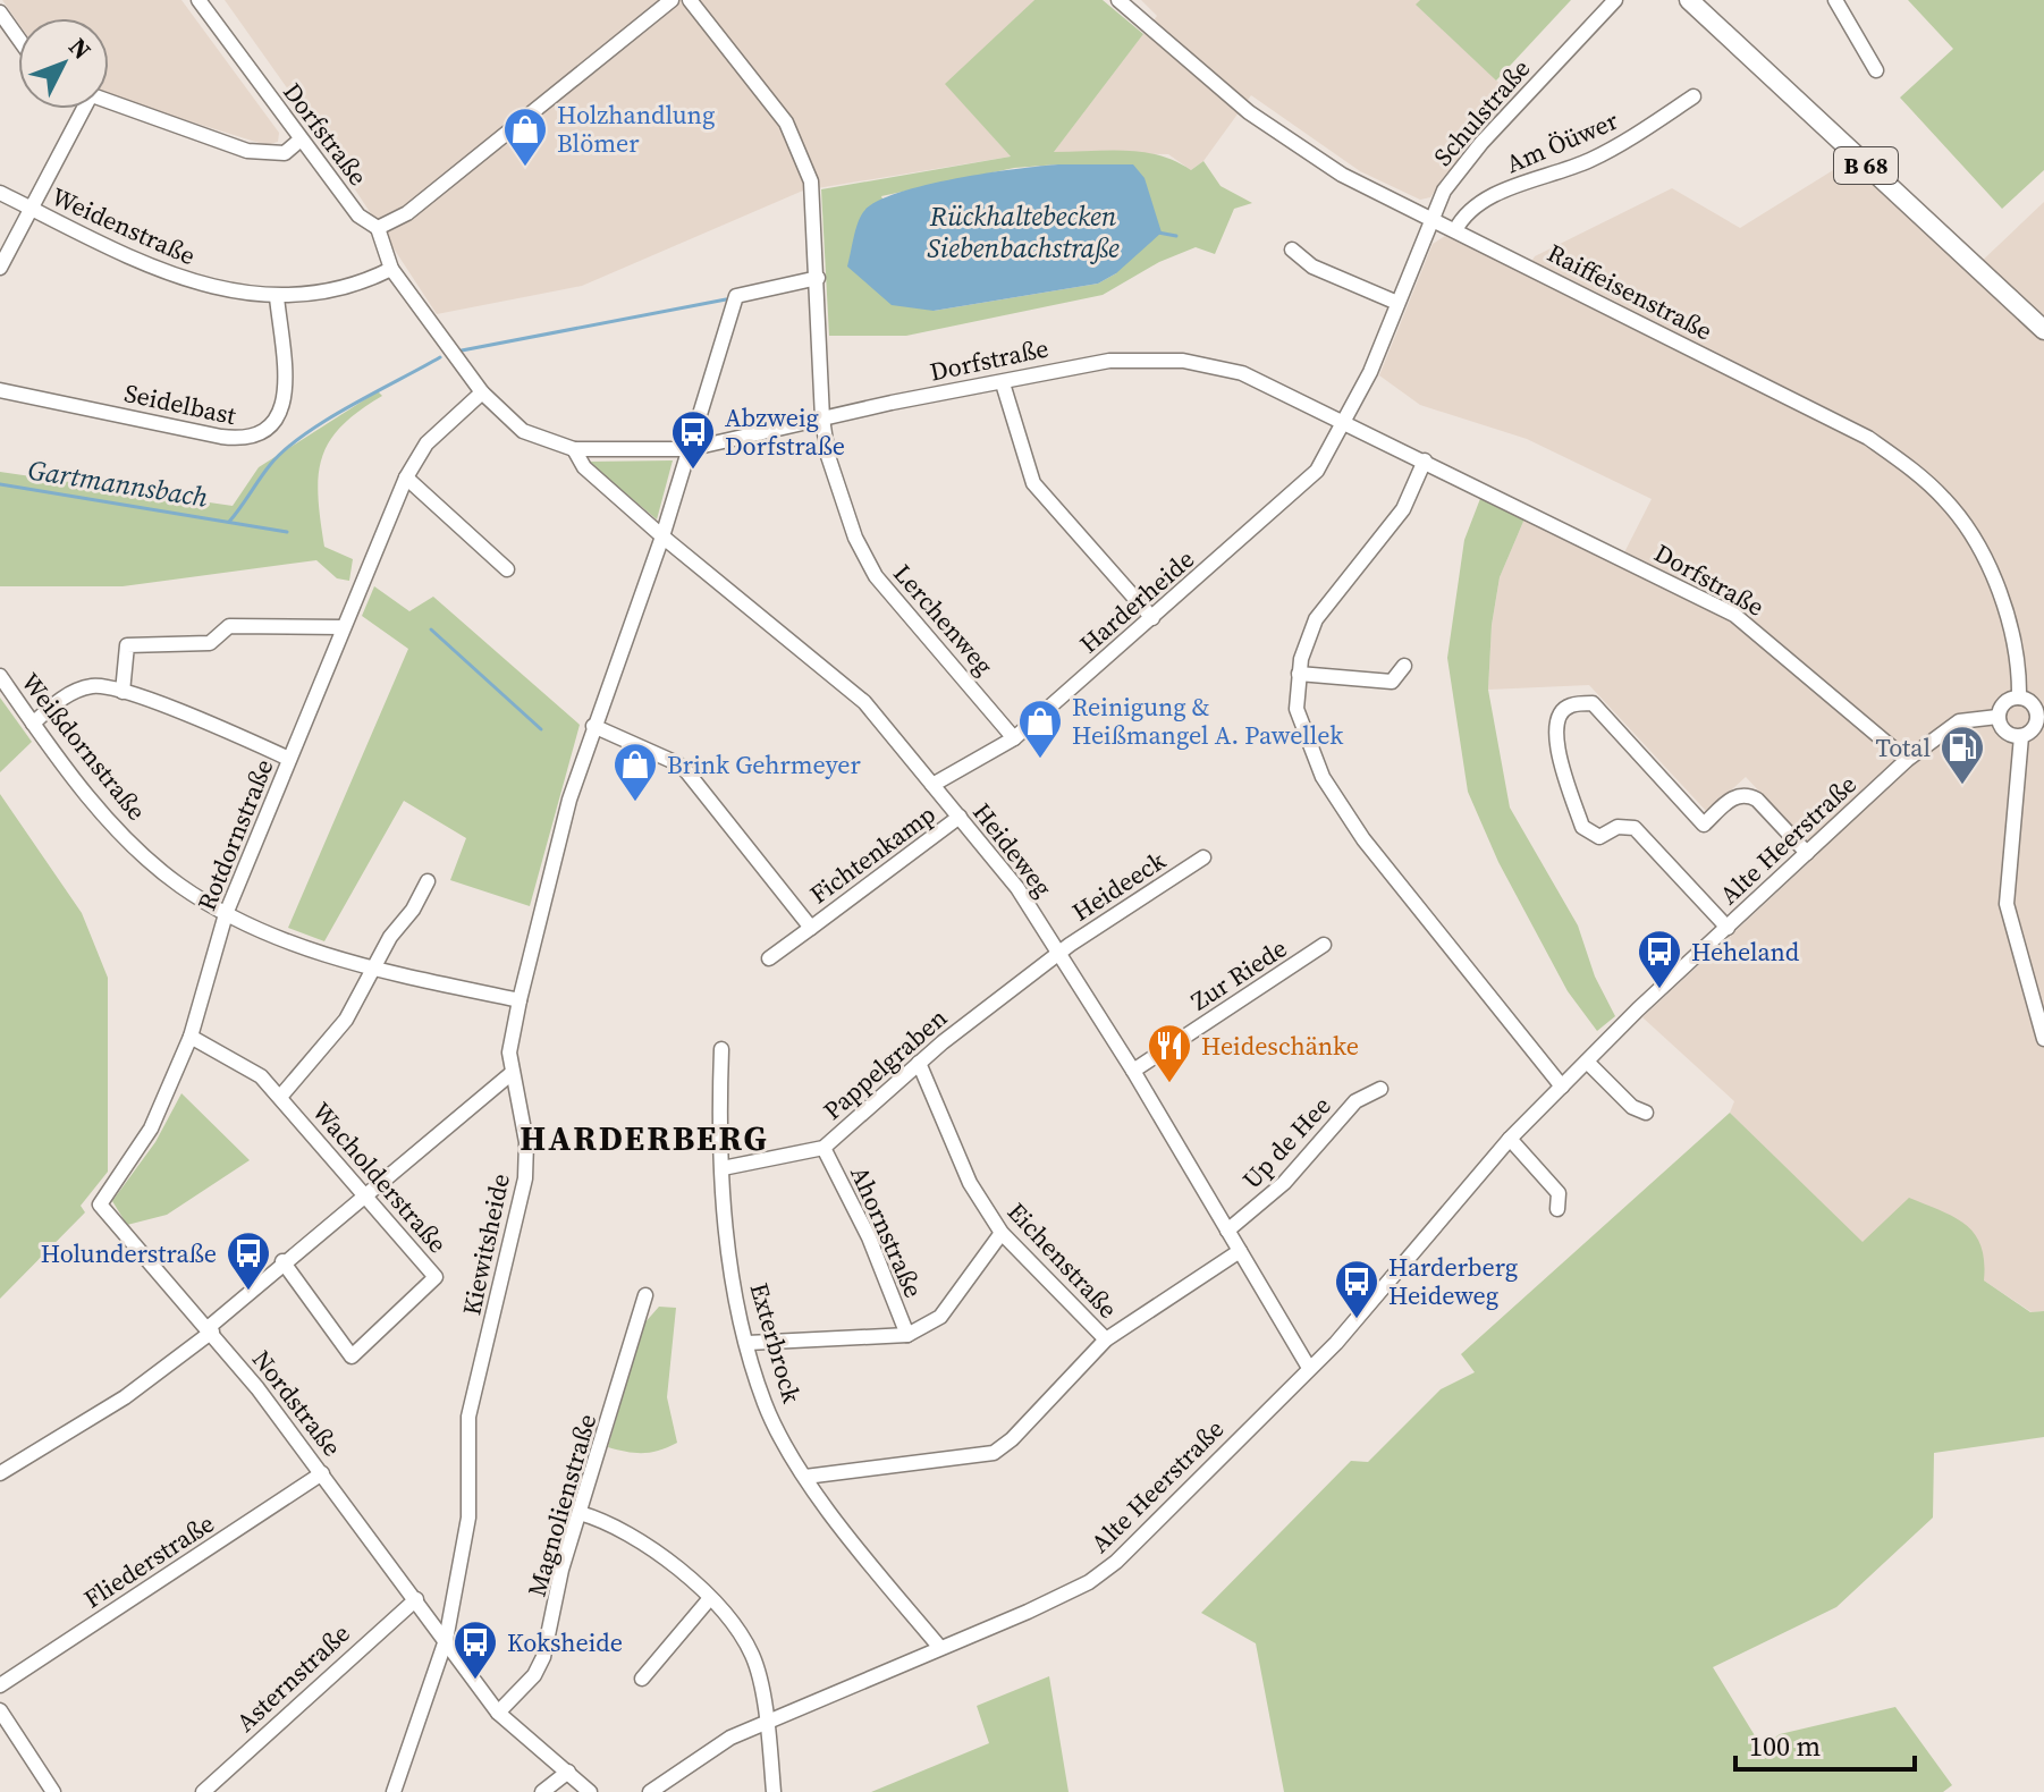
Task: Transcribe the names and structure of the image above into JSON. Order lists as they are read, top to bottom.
{
  "streets": {
    "main road": ["B 68"],
    "street": [
      "Schulstraße",
      "Dorfstraße",
      "Am Öüwer",
      "Weidenstraße",
      "Raiffeisenstraße",
      "Seidelbast",
      "Harderheide",
      "Lerchenweg",
      "Weißdornstraße",
      "Rotdornstraße",
      "Alte Heerstraße",
      "Heideweg",
      "Fichtenkamp",
      "Heideeck",
      "Zur Riede",
      "Pappelgraben",
      "Up de Hee",
      "Wacholderstraße",
      "Ahornstraße",
      "Kiewitsheide",
      "Eichenstraße",
      "Exterbrock",
      "Nordstraße",
      "Magnolienstraße",
      "Fliederstraße",
      "Asternstraße"
    ]
  },
  "crossings": [
    ["Schulstraße", "Dorfstraße"],
    ["Schulstraße", "Raiffeisenstraße"],
    ["Schulstraße", "Harderheide"],
    ["Dorfstraße", "Weidenstraße"],
    ["Dorfstraße", "Harderheide"],
    ["Dorfstraße", "Lerchenweg"],
    ["Dorfstraße", "Rotdornstraße"],
    ["Dorfstraße", "Alte Heerstraße"],
    ["Dorfstraße", "Heideweg"],
    ["Dorfstraße", "Kiewitsheide"],
    ["Am Öüwer", "Raiffeisenstraße"],
    ["Weidenstraße", "Seidelbast"],
    ["Raiffeisenstraße", "Alte Heerstraße"],
    ["Harderheide", "Lerchenweg"],
    ["Harderheide", "Heideweg"],
    ["Lerchenweg", "Kiewitsheide"],
    ["Weißdornstraße", "Rotdornstraße"],
    ["Weißdornstraße", "Wacholderstraße"],
    ["Weißdornstraße", "Kiewitsheide"],
    ["Rotdornstraße", "Wacholderstraße"],
    ["Rotdornstraße", "Nordstraße"],
    ["Alte Heerstraße", "Heideweg"],
    ["Alte Heerstraße", "Exterbrock"],
    ["Heideweg", "Fichtenkamp"],
    ["Heideweg", "Heideeck"],
    ["Heideweg", "Zur Riede"],
    ["Heideweg", "Pappelgraben"],
    ["Heideweg", "Up de Hee"],
    ["Heideweg", "Kiewitsheide"],
    ["Fichtenkamp", "Kiewitsheide"],
    ["Heideeck", "Pappelgraben"],
    ["Pappelgraben", "Ahornstraße"],
    ["Pappelgraben", "Eichenstraße"],
    ["Pappelgraben", "Exterbrock"],
    ["Kiewitsheide", "Nordstraße"],
    ["Nordstraße", "Fliederstraße"],
    ["Nordstraße", "Asternstraße"]
  ],
  "districts": ["HARDERBERG"],
  "water": ["Rückhaltebecken Siebenbachstraße", "Gartmannsbach"],
  "places": {
    "shop": ["Holzhandlung Blömer", "Reinigung & Heißmangel A. Pawellek", "Brink Gehrmeyer"],
    "bus stop": [
      "Abzweig Dorfstraße",
      "Heheland",
      "Holunderstraße",
      "Harderberg Heideweg",
      "Koksheide"
    ],
    "fuel station": ["Total"],
    "restaurant": ["Heideschänke"]
  },
  "scale_bar": "100 m",
  "north": "top right"
}
